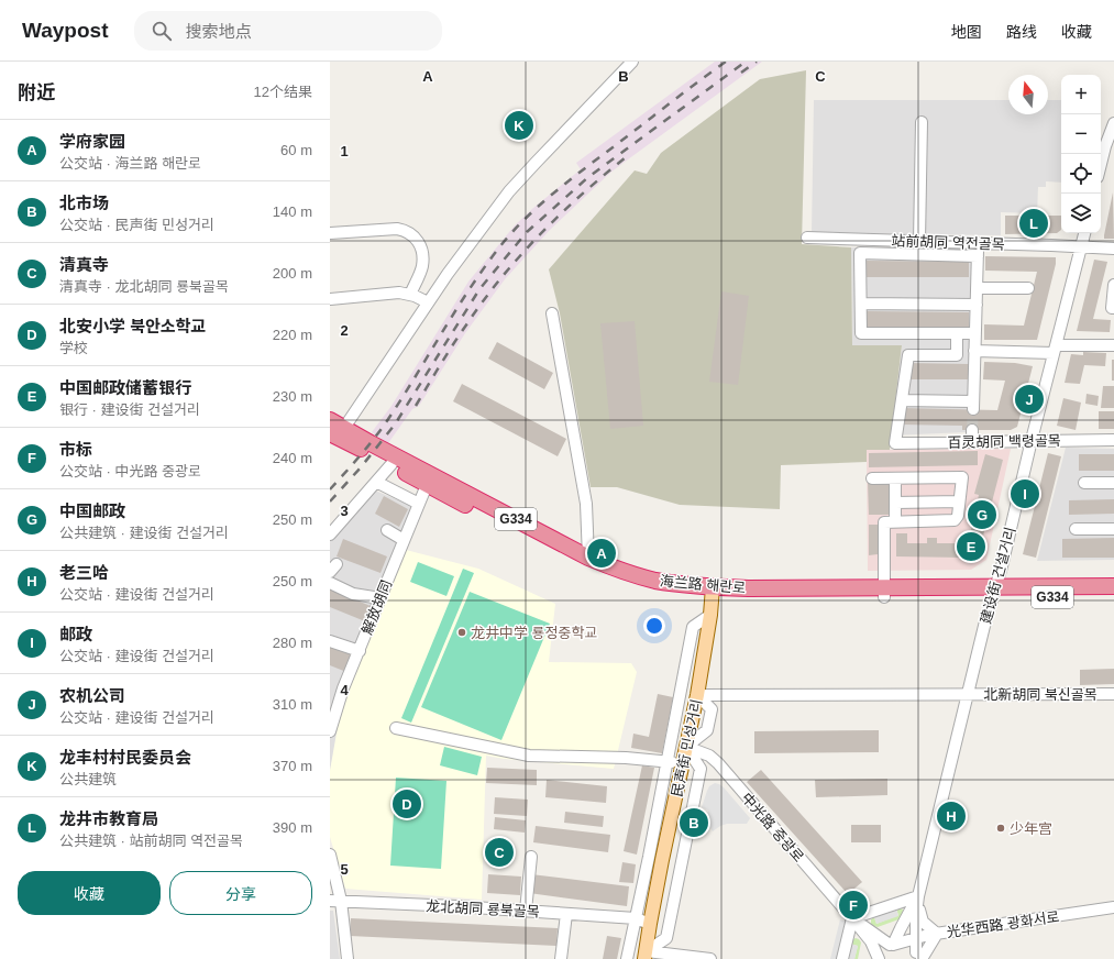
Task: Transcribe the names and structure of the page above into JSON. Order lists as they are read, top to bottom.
{
  "streets": {
    "highway": ["G334", "海兰路 해란로"],
    "main road": ["民声街 민성거리"],
    "street": [
      "站前胡同 역전골목",
      "百灵胡同 백령골목",
      "建设街 건설거리",
      "解放胡同",
      "北新胡同 북신골목",
      "中光路 중광로",
      "龙北胡同 룡북골목",
      "光华西路 광화서로"
    ]
  },
  "crossings": [
    ["站前胡同 역전골목", "建设街 건설거리"],
    ["百灵胡同 백령골목", "建设街 건설거리"],
    ["建设街 건설거리", "海兰路 해란로"],
    ["建设街 건설거리", "北新胡同 북신골목"],
    ["海兰路 해란로", "解放胡同"],
    ["海兰路 해란로", "民声街 민성거리"],
    ["北新胡同 북신골목", "民声街 민성거리"],
    ["民声街 민성거리", "中光路 중광로"],
    ["民声街 민성거리", "龙北胡同 룡북골목"],
    ["中光路 중광로", "光华西路 광화서로"]
  ],
  "places": ["龙井中学 룡정중학교", "少年宫"],
  "north": "top",
  "page": {
    "header": "Waypost",
    "search": "搜索地点",
    "nav": ["地图", "路线", "收藏"],
    "heading": ["附近", "12个结果"],
    "map_buttons": ["+", "−"],
    "pins": [
      "K",
      "L",
      "J",
      "I",
      "G",
      "E",
      "A",
      "D",
      "H",
      "B",
      "C",
      "F"
    ],
    "list": [
      {
        "mark": "A",
        "name": "学府家园",
        "note": "公交站 · 海兰路 해란로",
        "value": "60 m"
      },
      {
        "mark": "B",
        "name": "北市场",
        "note": "公交站 · 民声街 민성거리",
        "value": "140 m"
      },
      {
        "mark": "C",
        "name": "清真寺",
        "note": "清真寺 · 龙北胡同 룡북골목",
        "value": "200 m"
      },
      {
        "mark": "D",
        "name": "北安小学 북안소학교",
        "note": "学校",
        "value": "220 m"
      },
      {
        "mark": "E",
        "name": "中国邮政储蓄银行",
        "note": "银行 · 建设街 건설거리",
        "value": "230 m"
      },
      {
        "mark": "F",
        "name": "市标",
        "note": "公交站 · 中光路 중광로",
        "value": "240 m"
      },
      {
        "mark": "G",
        "name": "中国邮政",
        "note": "公共建筑 · 建设街 건설거리",
        "value": "250 m"
      },
      {
        "mark": "H",
        "name": "老三哈",
        "note": "公交站 · 建设街 건설거리",
        "value": "250 m"
      },
      {
        "mark": "I",
        "name": "邮政",
        "note": "公交站 · 建设街 건설거리",
        "value": "280 m"
      },
      {
        "mark": "J",
        "name": "农机公司",
        "note": "公交站 · 建设街 건설거리",
        "value": "310 m"
      },
      {
        "mark": "K",
        "name": "龙丰村村民委员会",
        "note": "公共建筑",
        "value": "370 m"
      },
      {
        "mark": "L",
        "name": "龙井市教育局",
        "note": "公共建筑 · 站前胡同 역전골목",
        "value": "390 m"
      }
    ],
    "buttons": ["收藏", "分享"]
  },
  "grid": {
    "columns": ["A", "B", "C"],
    "rows": [
      "1",
      "2",
      "3",
      "4",
      "5"
    ]
  }
}
